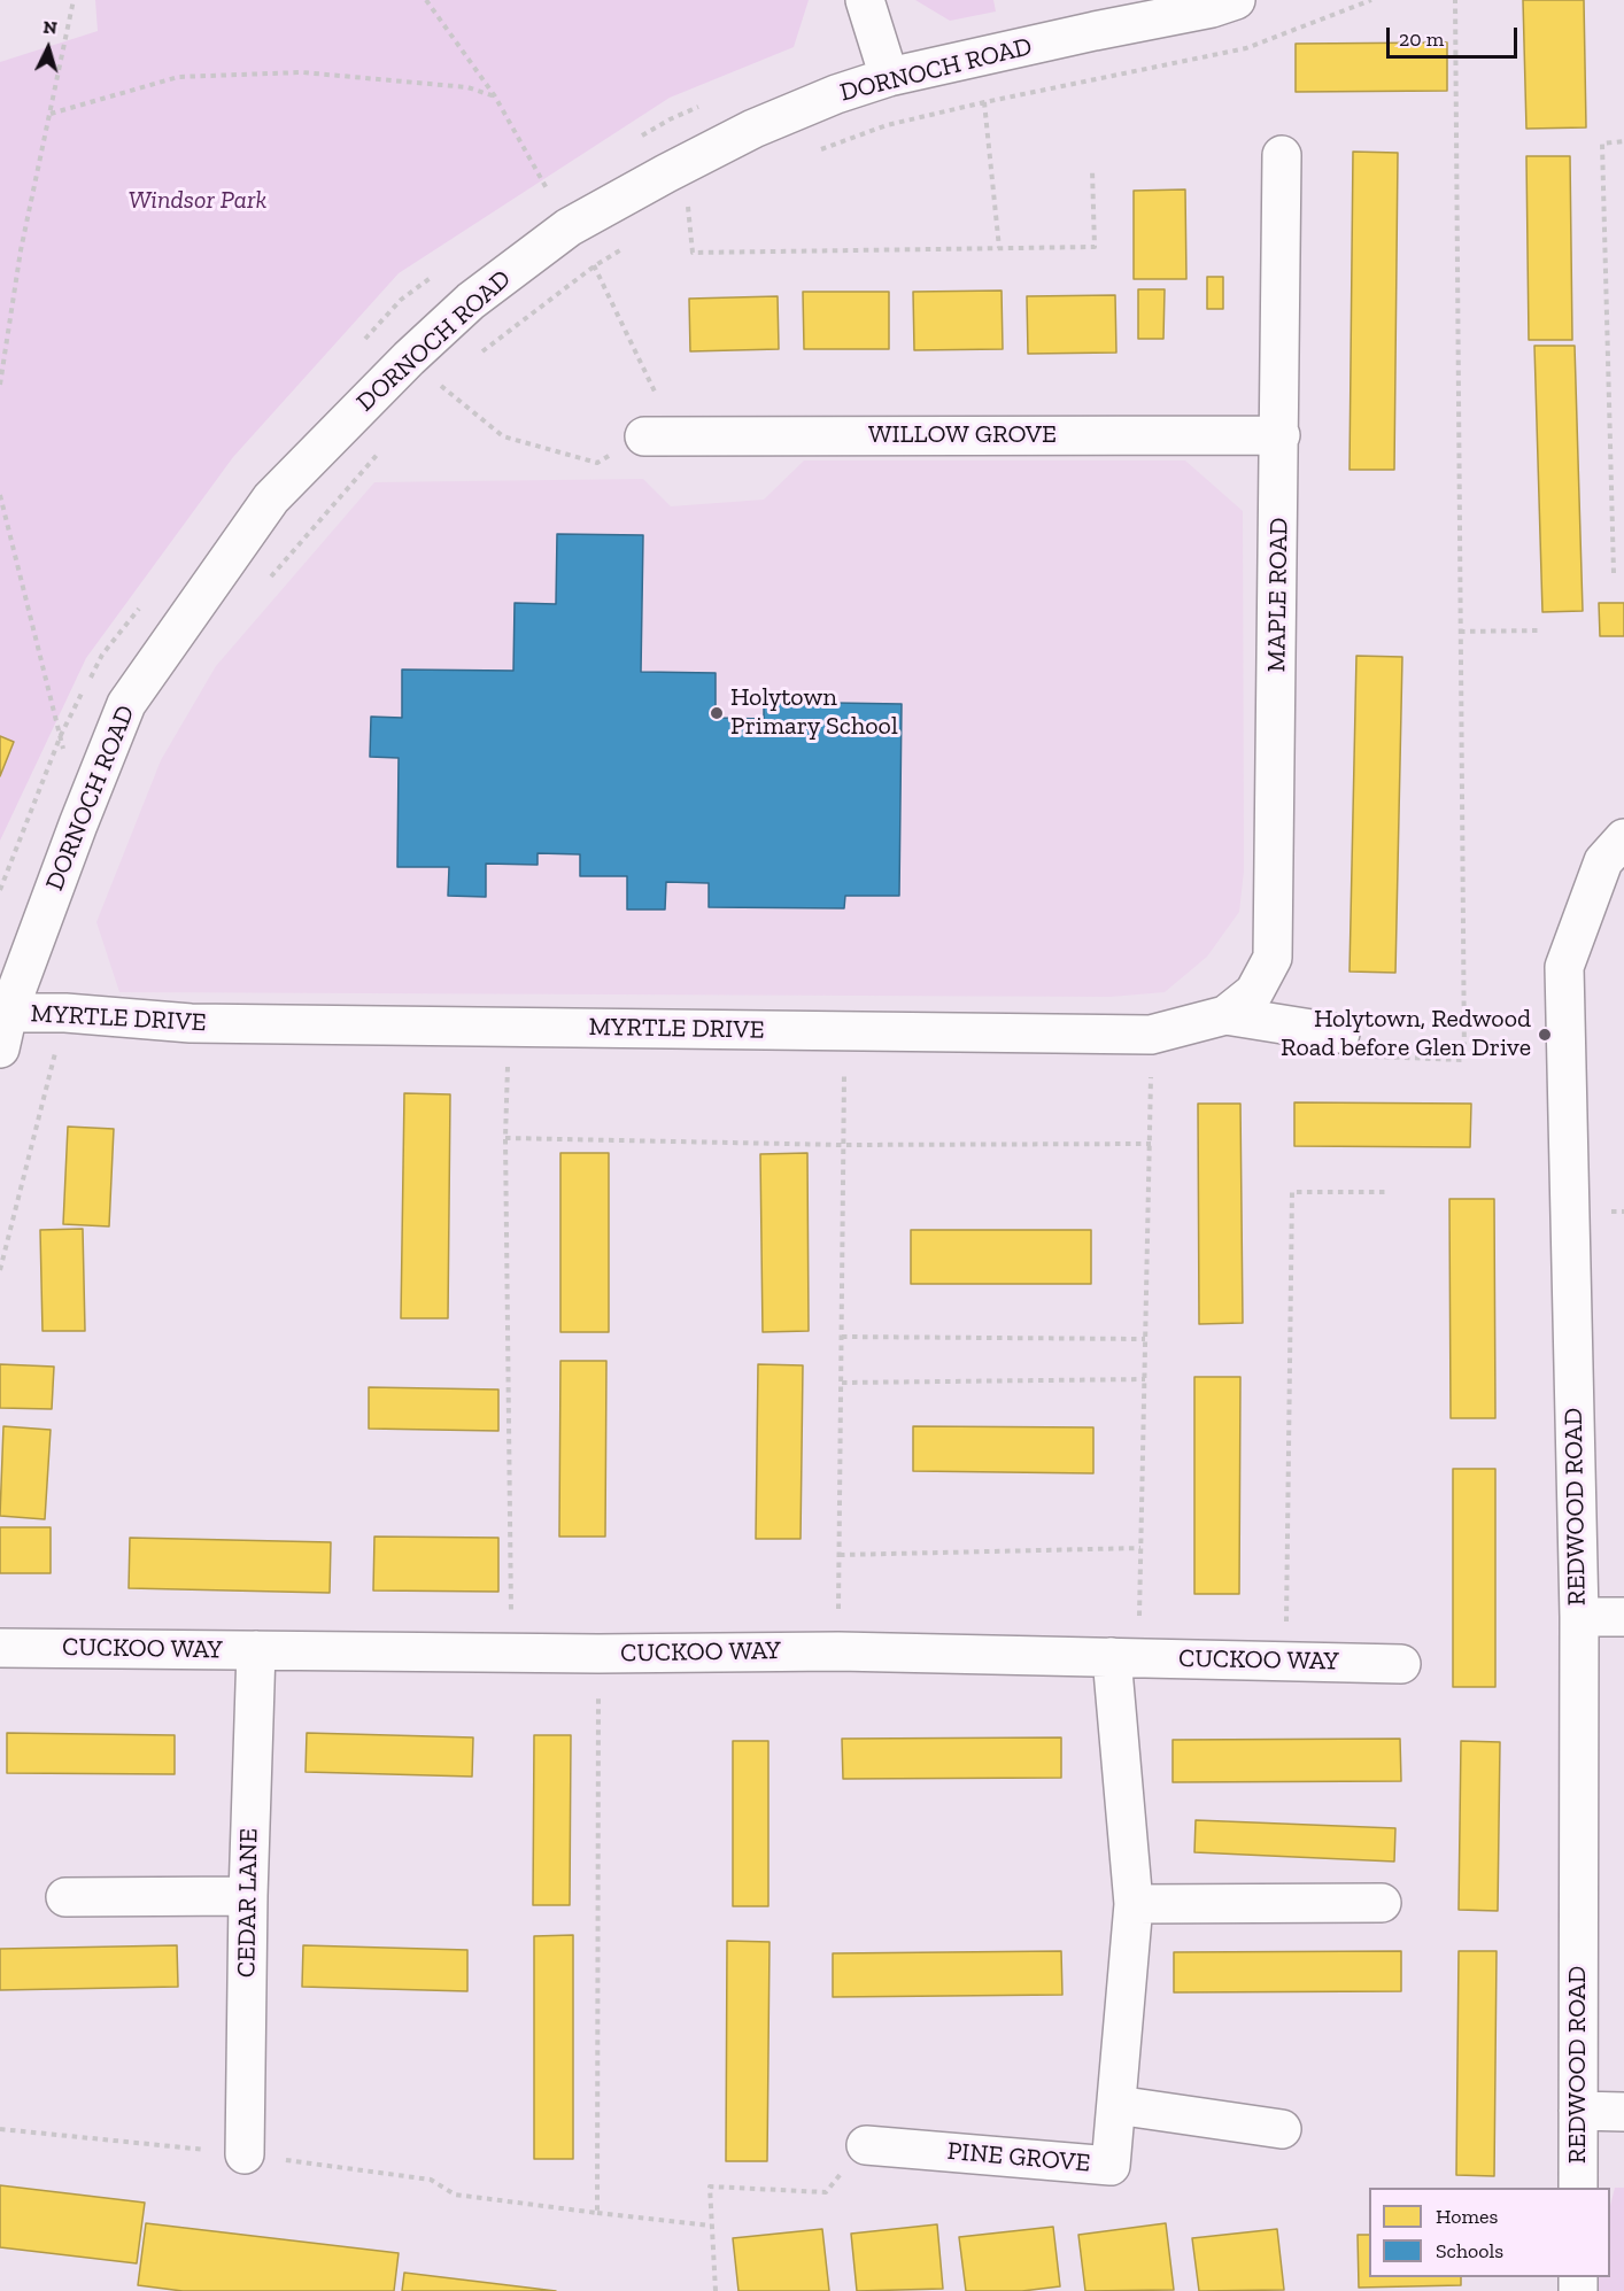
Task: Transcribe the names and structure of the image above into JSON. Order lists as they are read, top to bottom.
{
  "streets": {
    "street": [
      "DORNOCH ROAD",
      "WILLOW GROVE",
      "MAPLE ROAD",
      "MYRTLE DRIVE",
      "REDWOOD ROAD",
      "CUCKOO WAY",
      "CEDAR LANE",
      "PINE GROVE"
    ]
  },
  "crossings": [
    ["DORNOCH ROAD", "MYRTLE DRIVE"],
    ["WILLOW GROVE", "MAPLE ROAD"],
    ["MAPLE ROAD", "MYRTLE DRIVE"],
    ["CUCKOO WAY", "CEDAR LANE"],
    ["CUCKOO WAY", "PINE GROVE"]
  ],
  "parks": ["Windsor Park"],
  "places": ["Holytown Primary School", "Holytown, Redwood Road before Glen Drive"],
  "legend": ["Homes", "Schools"],
  "scale_bar": "20 m",
  "north": "top"
}
